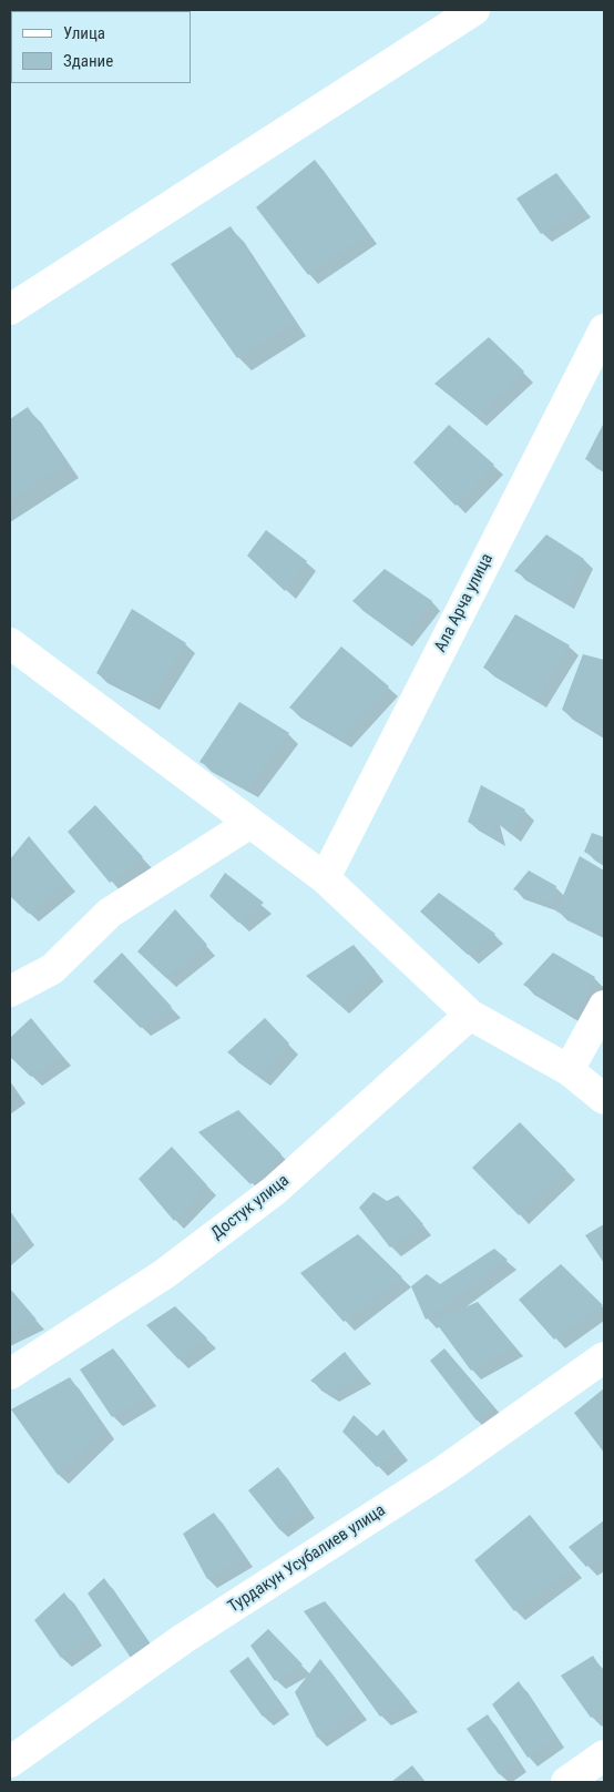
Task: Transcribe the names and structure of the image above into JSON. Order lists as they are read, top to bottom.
{
  "streets": {
    "street": ["Ала Арча улица", "Достук улица", "Турдакун Усубалиев улица"]
  },
  "legend": ["Улица", "Здание"]
}
